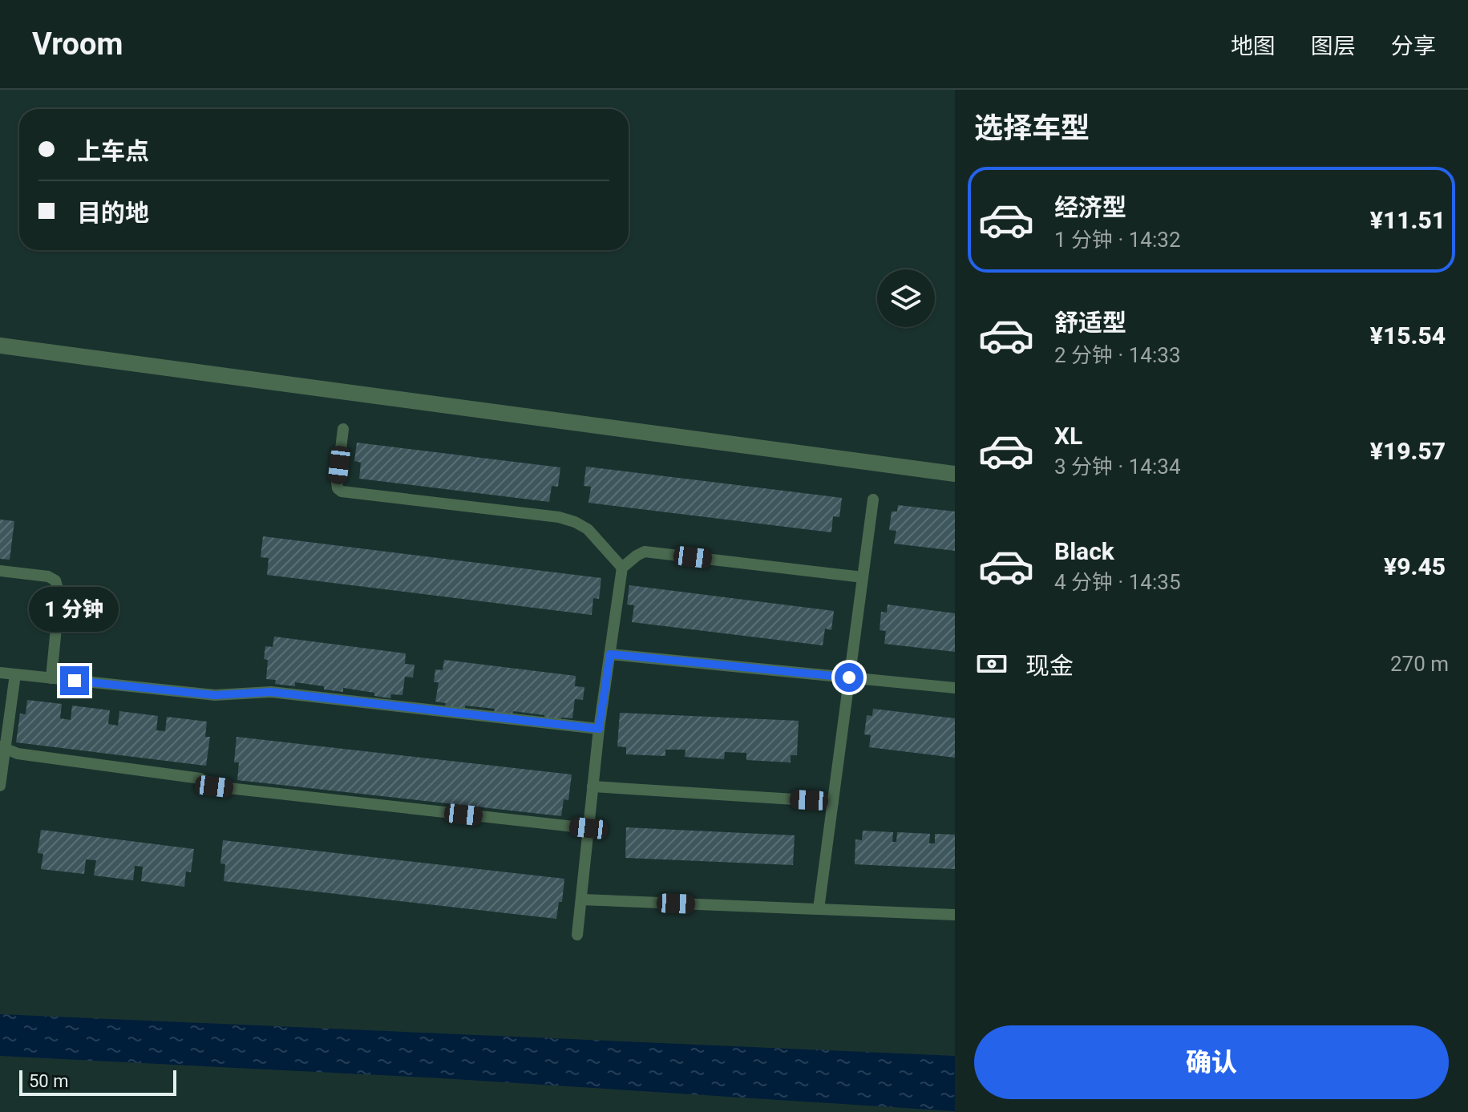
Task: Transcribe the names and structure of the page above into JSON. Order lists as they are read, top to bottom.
{
  "scale_bar": "50 m",
  "page": {
    "header": "Vroom",
    "nav": ["地图", "图层", "分享"],
    "heading": "选择车型",
    "banner": ["上车点", "目的地"],
    "list": [
      {
        "name": "经济型",
        "note": "1 分钟 · 14:32",
        "value": "¥11.51"
      },
      {
        "name": "舒适型",
        "note": "2 分钟 · 14:33",
        "value": "¥15.54"
      },
      {
        "name": "XL",
        "note": "3 分钟 · 14:34",
        "value": "¥19.57"
      },
      {
        "name": "Black",
        "note": "4 分钟 · 14:35",
        "value": "¥9.45"
      }
    ],
    "bubble": "1 分钟",
    "pay": ["现金", "270 m"],
    "buttons": "确认",
    "scale": "50 m"
  }
}
